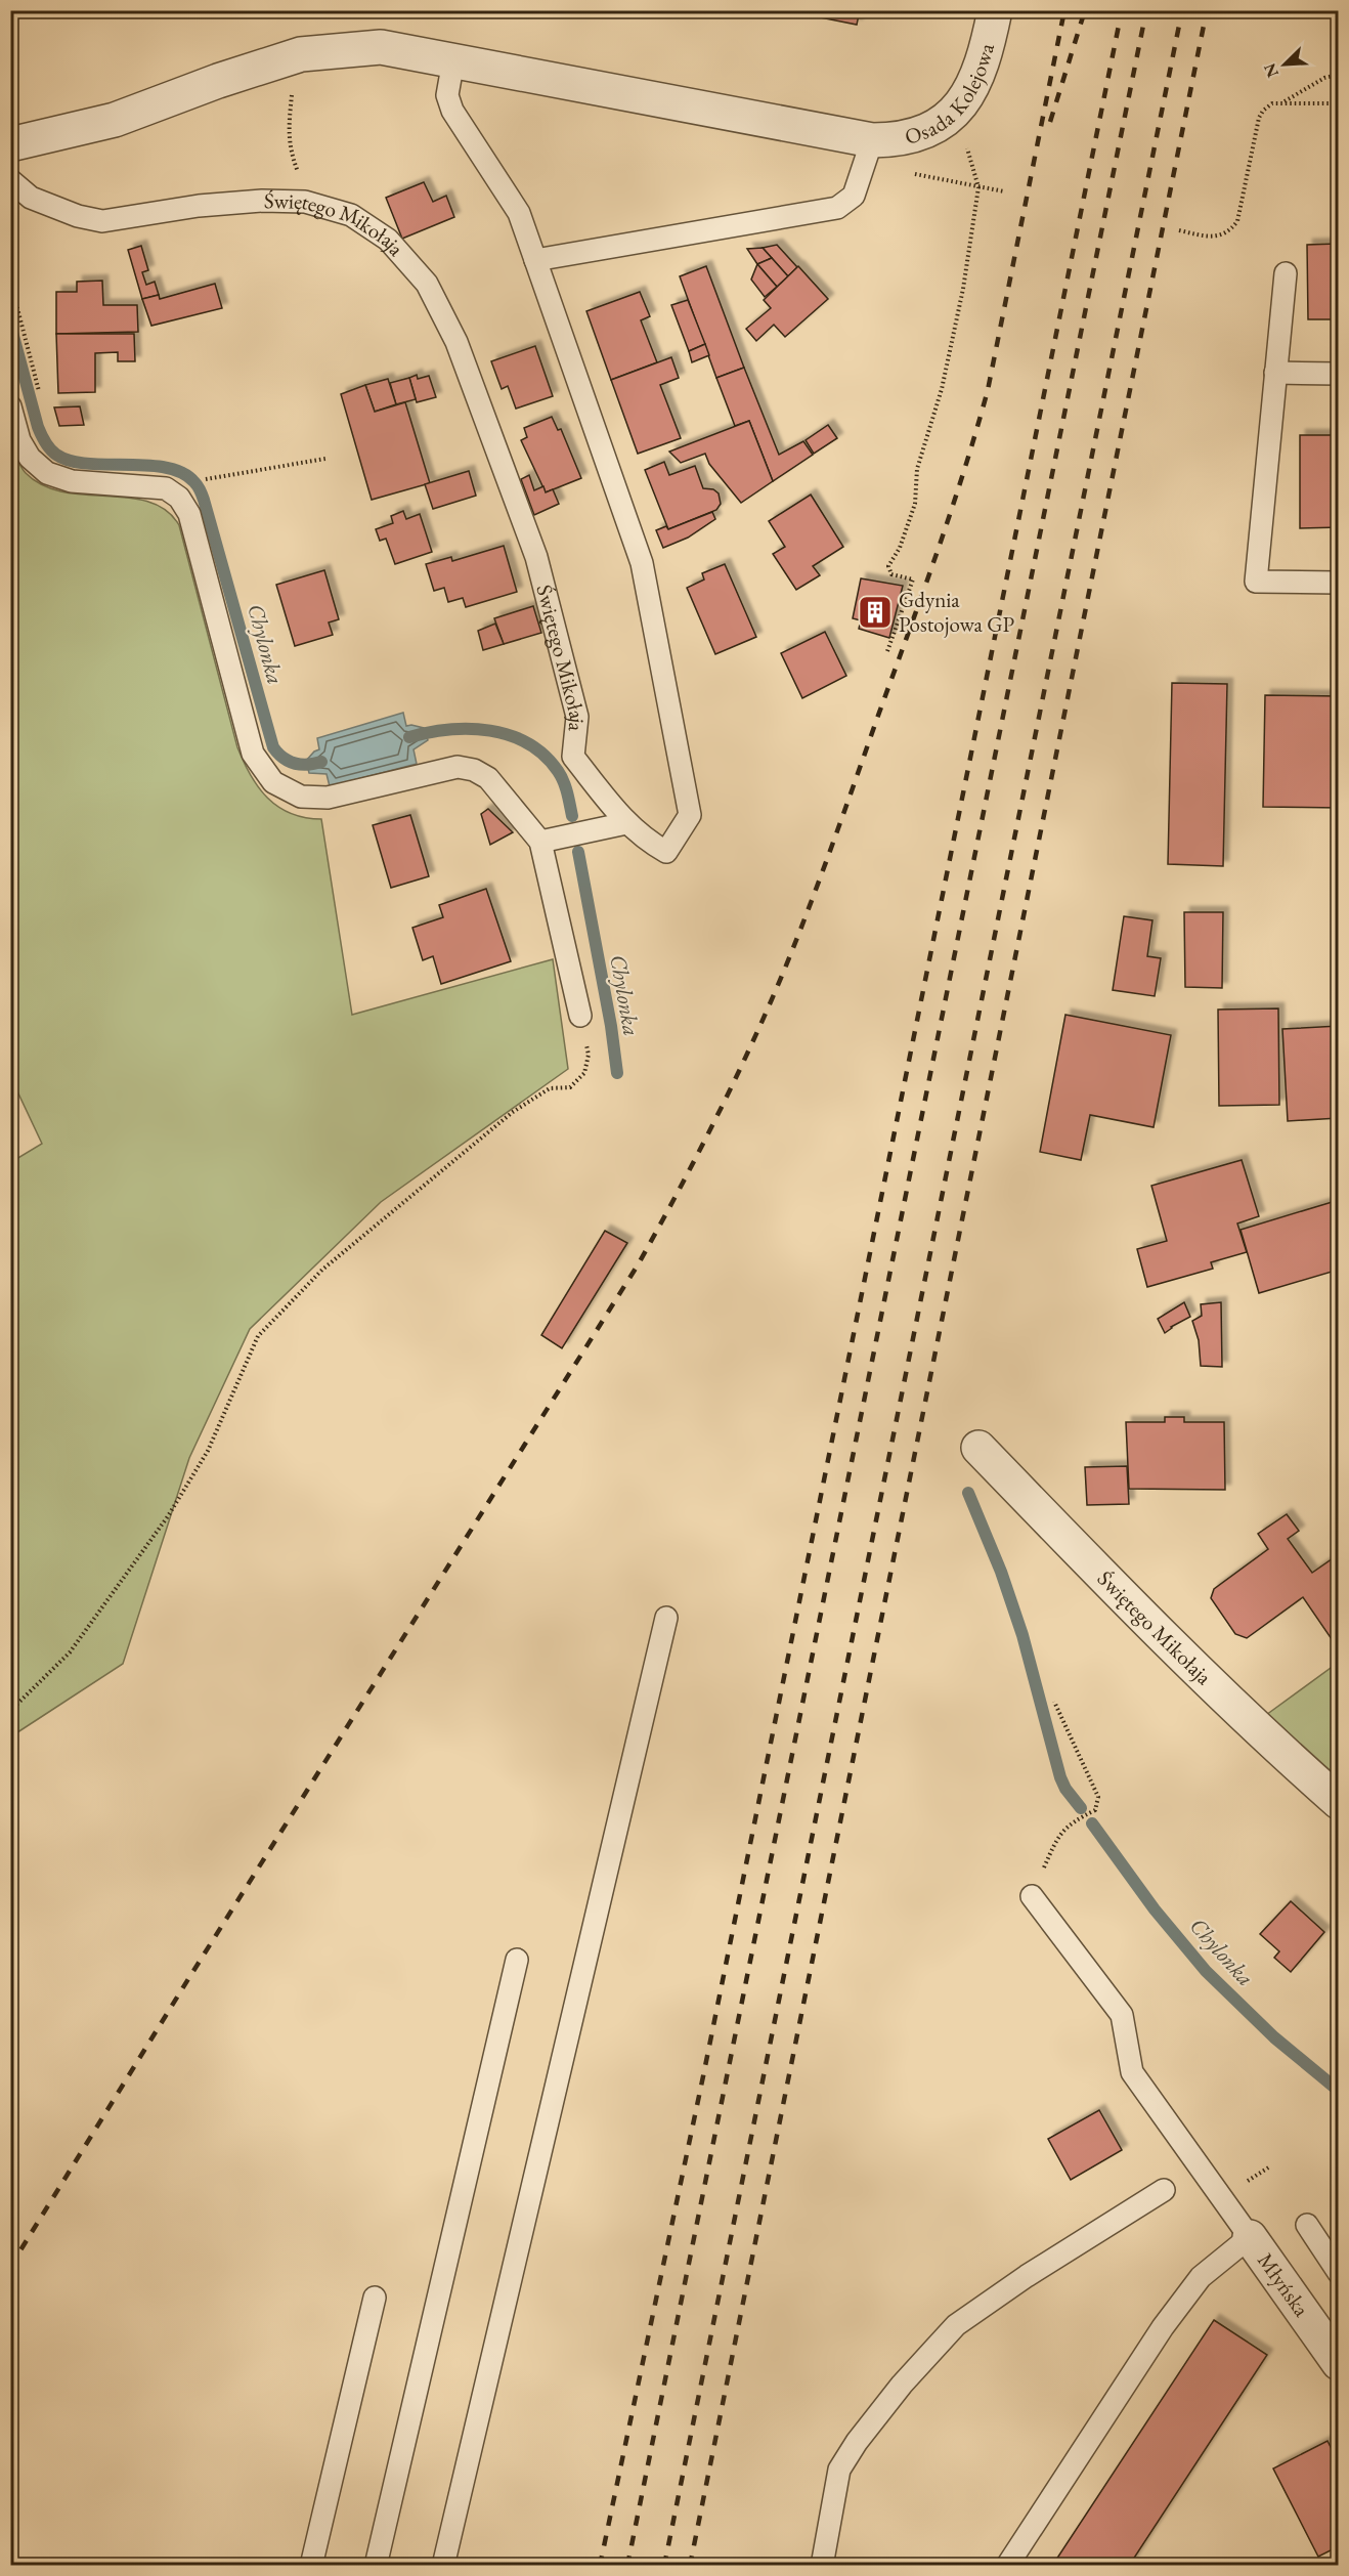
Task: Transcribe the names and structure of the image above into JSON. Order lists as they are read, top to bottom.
{
  "streets": {
    "street": ["Osada Kolejowa", "Świętego Mikołaja", "Młyńska"]
  },
  "water": ["Chylonka"],
  "places": {
    "building": ["Gdynia Postojowa GP"]
  },
  "north": "bottom left"
}
